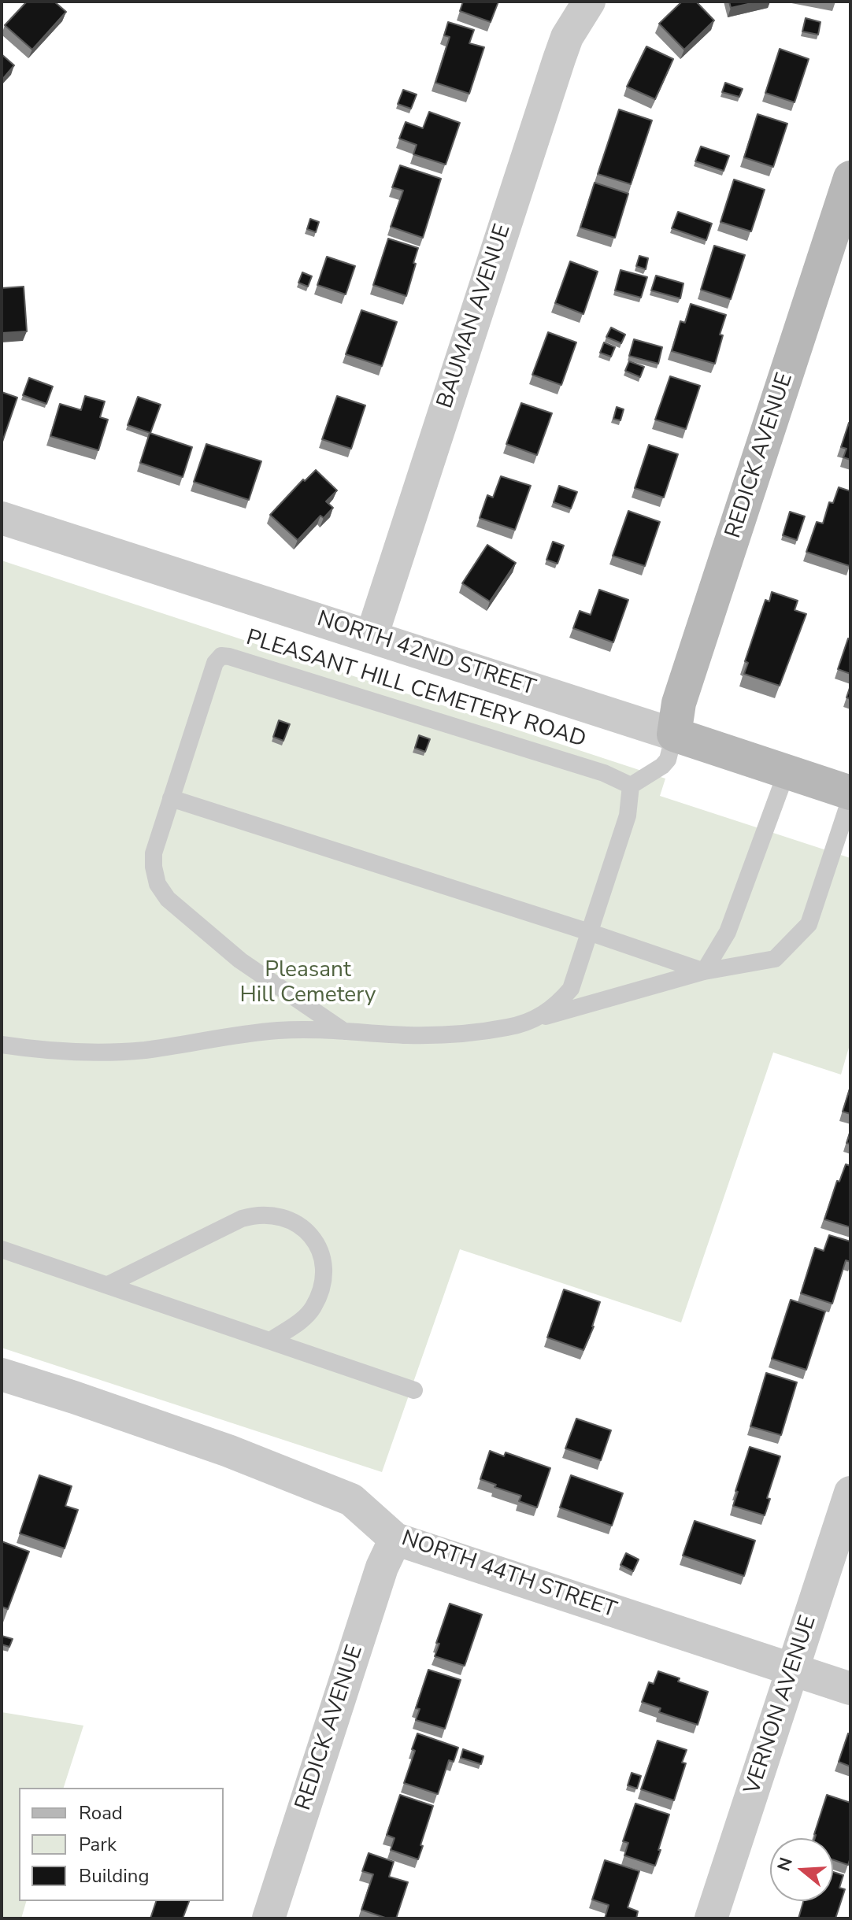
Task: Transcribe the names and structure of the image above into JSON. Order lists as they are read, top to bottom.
{
  "streets": {
    "street": [
      "BAUMAN AVENUE",
      "REDICK AVENUE",
      "NORTH 42ND STREET",
      "NORTH 44TH STREET",
      "VERNON AVENUE"
    ],
    "lane": ["PLEASANT HILL CEMETERY ROAD"]
  },
  "crossings": [
    ["BAUMAN AVENUE", "NORTH 42ND STREET"],
    ["REDICK AVENUE", "NORTH 42ND STREET"],
    ["REDICK AVENUE", "NORTH 44TH STREET"],
    ["NORTH 44TH STREET", "VERNON AVENUE"]
  ],
  "parks": ["Pleasant Hill Cemetery"],
  "legend": ["Road", "Park", "Building"],
  "north": "left"
}
